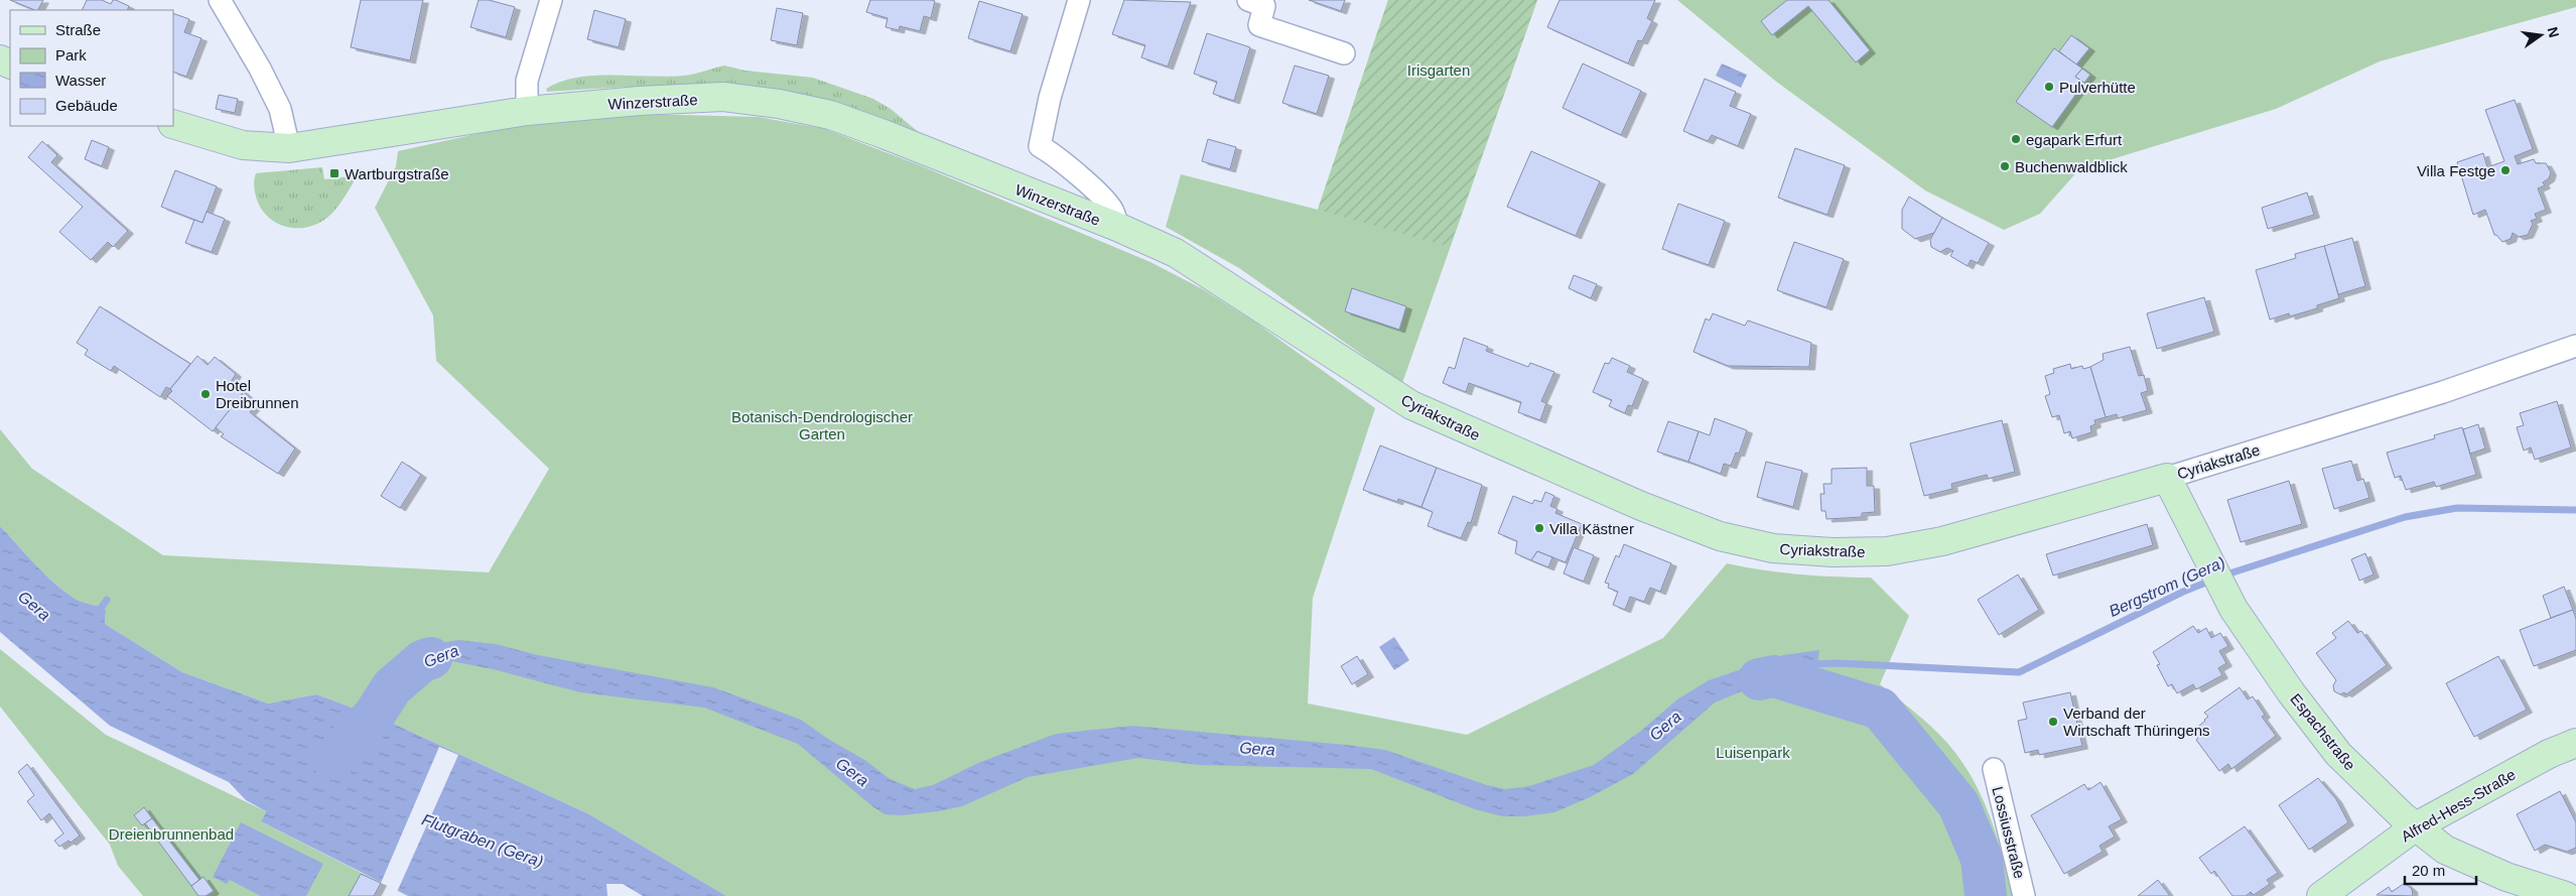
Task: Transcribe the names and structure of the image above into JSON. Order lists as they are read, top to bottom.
{
  "streets": {
    "street": [
      "Winzerstraße",
      "Cyriakstraße",
      "Espachstraße",
      "Alfred-Hess-Straße",
      "Lossiusstraße"
    ]
  },
  "crossings": [
    ["Winzerstraße", "Cyriakstraße"],
    ["Cyriakstraße", "Espachstraße"],
    ["Espachstraße", "Alfred-Hess-Straße"]
  ],
  "water": ["Bergstrom (Gera)", "Gera", "Flutgraben (Gera)"],
  "parks": [
    "Irisgarten",
    "Botanisch-Dendrologischer Garten",
    "Luisenpark",
    "Dreienbrunnenbad"
  ],
  "places": {
    "other": [
      "Pulverhütte",
      "egapark Erfurt",
      "Buchenwaldblick",
      "Villa Festge",
      "Hotel Dreibrunnen",
      "Villa Kästner",
      "Verband der Wirtschaft Thüringens"
    ],
    "transit": ["Wartburgstraße"]
  },
  "legend": [
    "Straße",
    "Park",
    "Wasser",
    "Gebäude"
  ],
  "scale_bar": "20 m",
  "north": "right"
}
